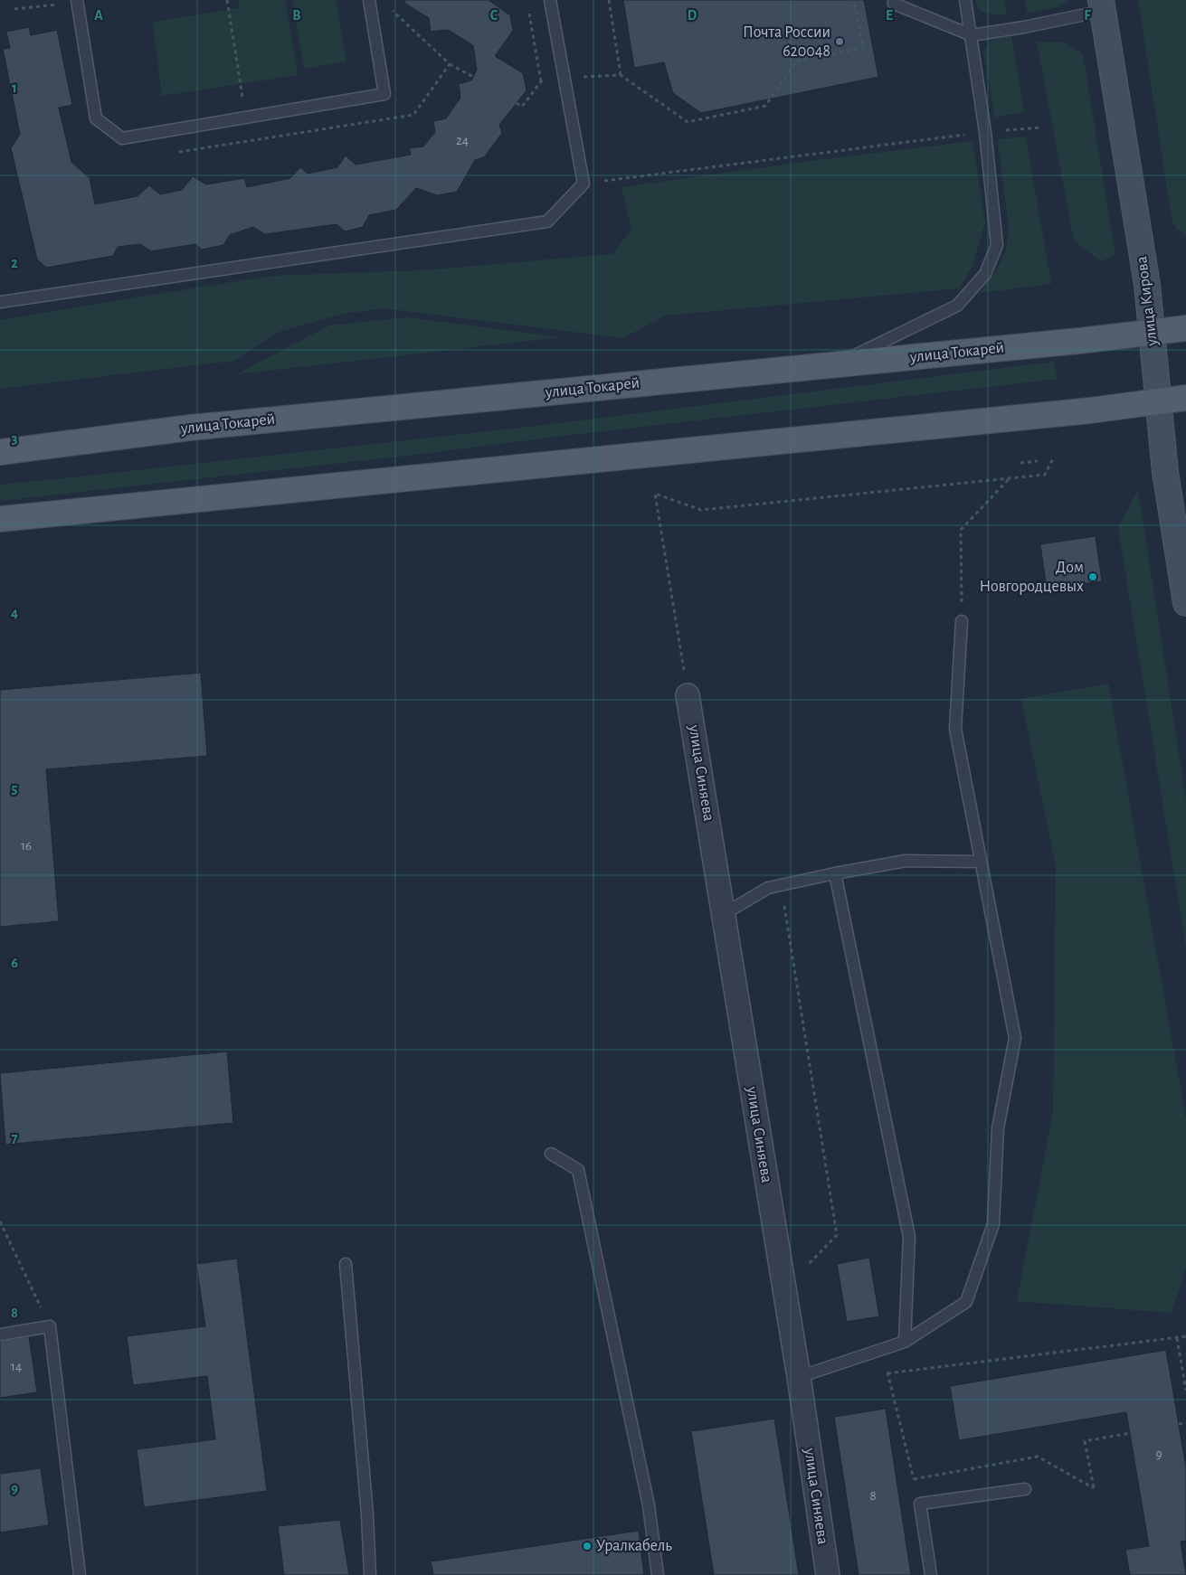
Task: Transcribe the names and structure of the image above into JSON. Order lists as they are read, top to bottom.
{
  "streets": {
    "main road": ["улица Кирова", "улица Токарей"],
    "street": ["улица Синяева"]
  },
  "crossings": [
    ["улица Кирова", "улица Токарей"]
  ],
  "places": ["Почта России 620048", "Дом Новгородцевых", "Уралкабель"],
  "house_numbers": [
    "24",
    "16",
    "14",
    "9",
    "8"
  ],
  "grid": {
    "columns": [
      "A",
      "B",
      "C",
      "D",
      "E",
      "F"
    ],
    "rows": [
      "1",
      "2",
      "3",
      "4",
      "5",
      "6",
      "7",
      "8",
      "9"
    ]
  }
}
